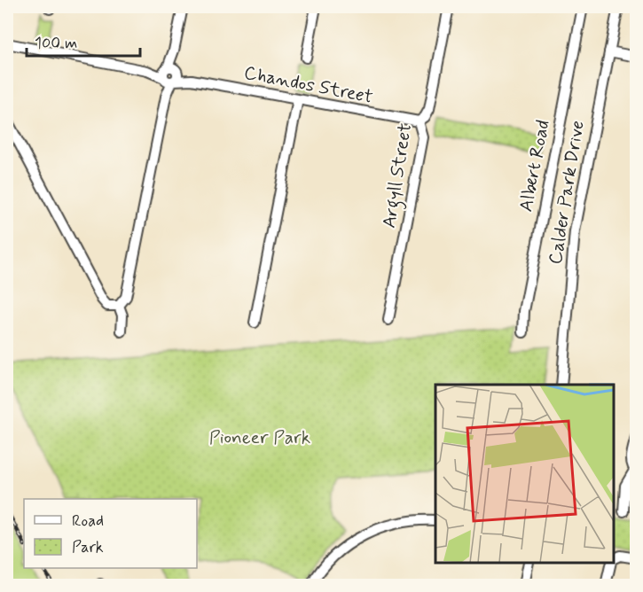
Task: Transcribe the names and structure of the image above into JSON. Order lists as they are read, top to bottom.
{
  "streets": {
    "street": [
      "Chandos Street",
      "Albert Road",
      "Argyll Street",
      "Calder Park Drive"
    ]
  },
  "crossings": [
    ["Chandos Street", "Argyll Street"]
  ],
  "parks": ["Pioneer Park"],
  "legend": ["Road", "Park"],
  "scale_bar": "100 m"
}
